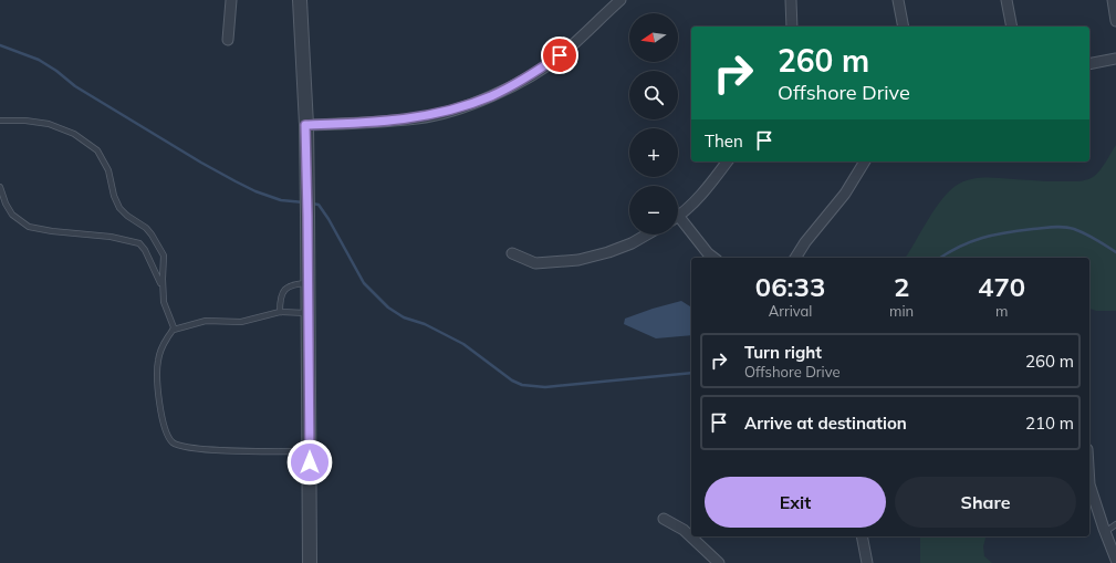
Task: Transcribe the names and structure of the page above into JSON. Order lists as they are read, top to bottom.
{
  "north": "left",
  "page": {
    "map_buttons": ["+", "−"],
    "turn": ["260 m", "Offshore Drive"],
    "then": "Then",
    "eta": [
      "06:33",
      "Arrival",
      "2",
      "min",
      "470",
      "m"
    ],
    "list": [
      {
        "name": "Turn right",
        "note": "Offshore Drive",
        "value": "260 m"
      },
      {
        "name": "Arrive at destination",
        "value": "210 m"
      }
    ],
    "buttons": ["Exit", "Share"]
  }
}
